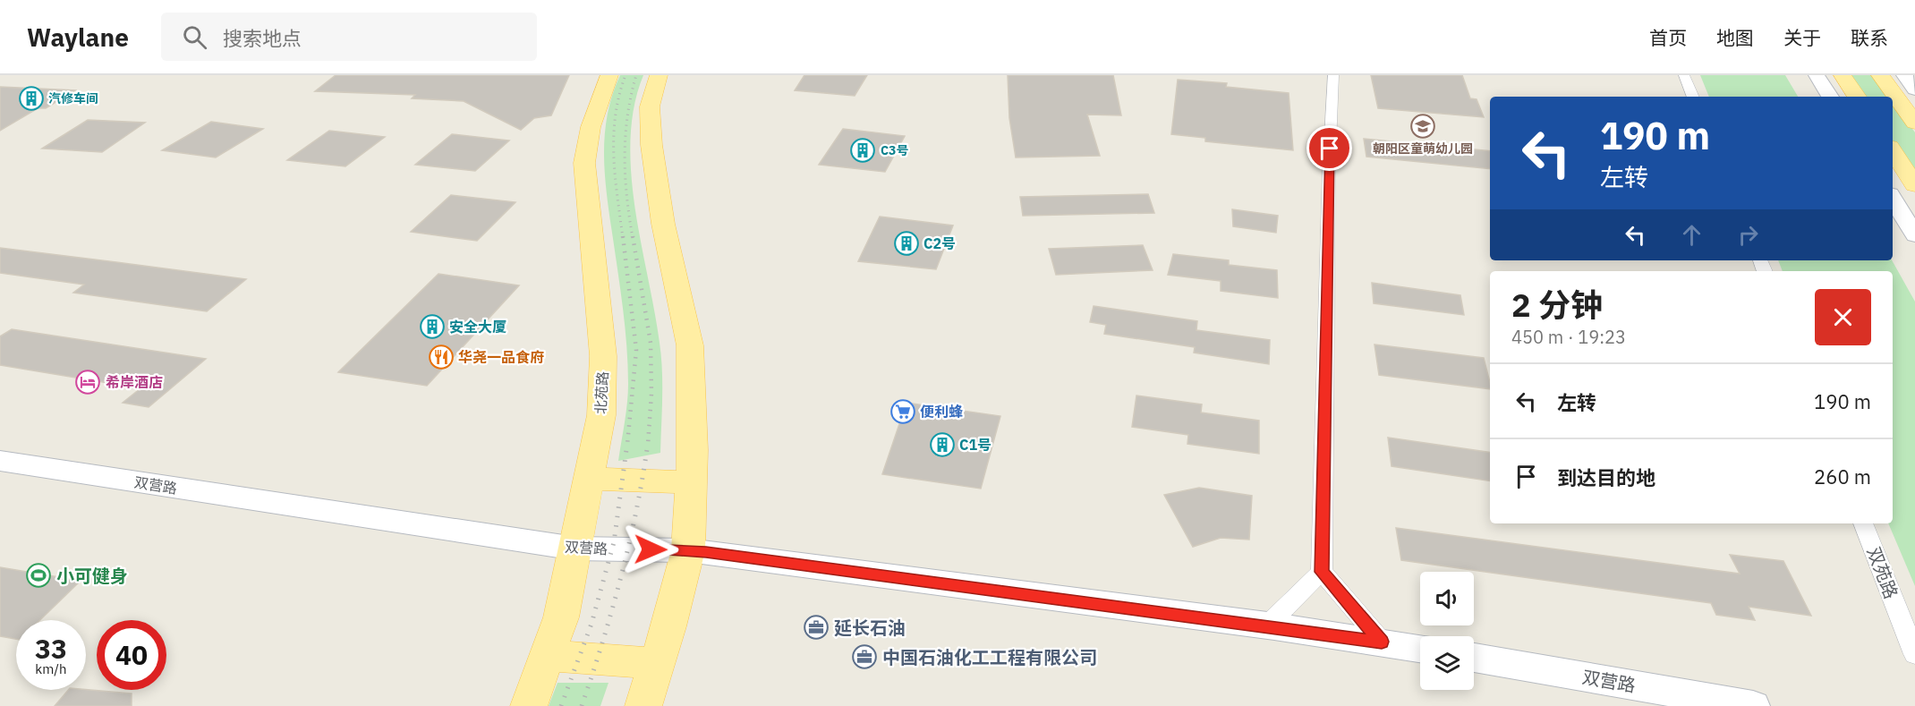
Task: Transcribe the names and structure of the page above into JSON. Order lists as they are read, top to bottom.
{
  "streets": {
    "main road": ["北苑路"],
    "street": ["双营路", "双苑路"]
  },
  "crossings": [
    ["北苑路", "双营路"]
  ],
  "places": {
    "building": [
      "汽修车间",
      "C3号",
      "C2号",
      "安全大厦",
      "C1号"
    ],
    "school or university": ["朝阳区童萌幼儿园"],
    "restaurant": ["华尧一品食府"],
    "hotel": ["希岸酒店"],
    "supermarket": ["便利蜂"],
    "sports": ["小可健身"],
    "office": ["延长石油", "中国石油化工工程有限公司"]
  },
  "page": {
    "header": "Waylane",
    "search": "搜索地点",
    "nav": [
      "首页",
      "地图",
      "关于",
      "联系"
    ],
    "turn": ["190 m", "左转"],
    "heading": ["2 分钟", "450 m · 19:23"],
    "list": [
      {
        "name": "左转",
        "value": "190 m"
      },
      {
        "name": "到达目的地",
        "value": "260 m"
      }
    ],
    "speed": "33 km/h",
    "limit": "40"
  }
}
